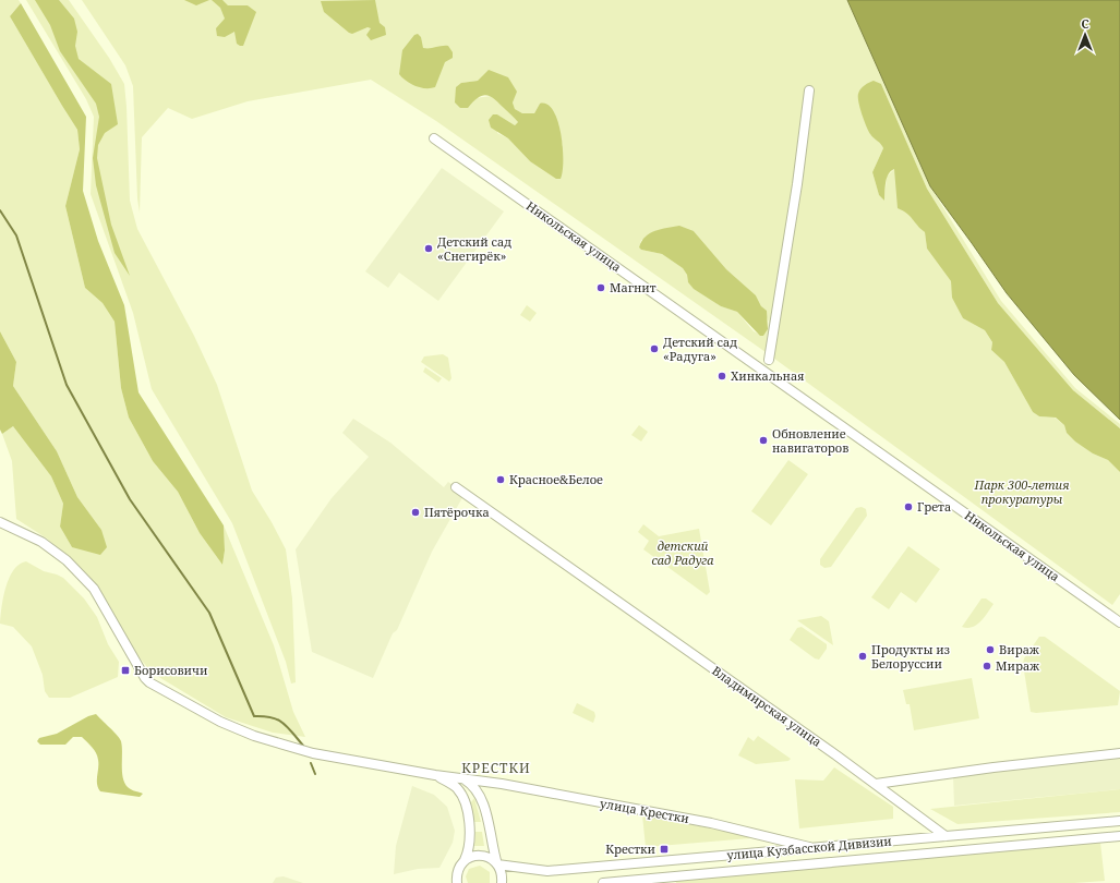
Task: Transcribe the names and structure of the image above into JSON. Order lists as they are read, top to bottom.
{
  "streets": {
    "street": [
      "Никольская улица",
      "Владимирская улица",
      "улица Крестки",
      "улица Кузбасской Дивизии"
    ]
  },
  "crossings": [
    ["Владимирская улица", "улица Кузбасской Дивизии"],
    ["улица Крестки", "улица Кузбасской Дивизии"]
  ],
  "districts": ["КРЕСТКИ"],
  "parks": ["Парк 300-летия прокуратуры", "детский сад Радуга"],
  "places": {
    "other": [
      "Детский сад «Снегирёк»",
      "Магнит",
      "Детский сад «Радуга»",
      "Хинкальная",
      "Обновление навигаторов",
      "Красное&Белое",
      "Грета",
      "Пятёрочка",
      "Вираж",
      "Продукты из Белоруссии",
      "Мираж"
    ],
    "transit": ["Борисовичи", "Крестки"]
  },
  "north": "top"
}
